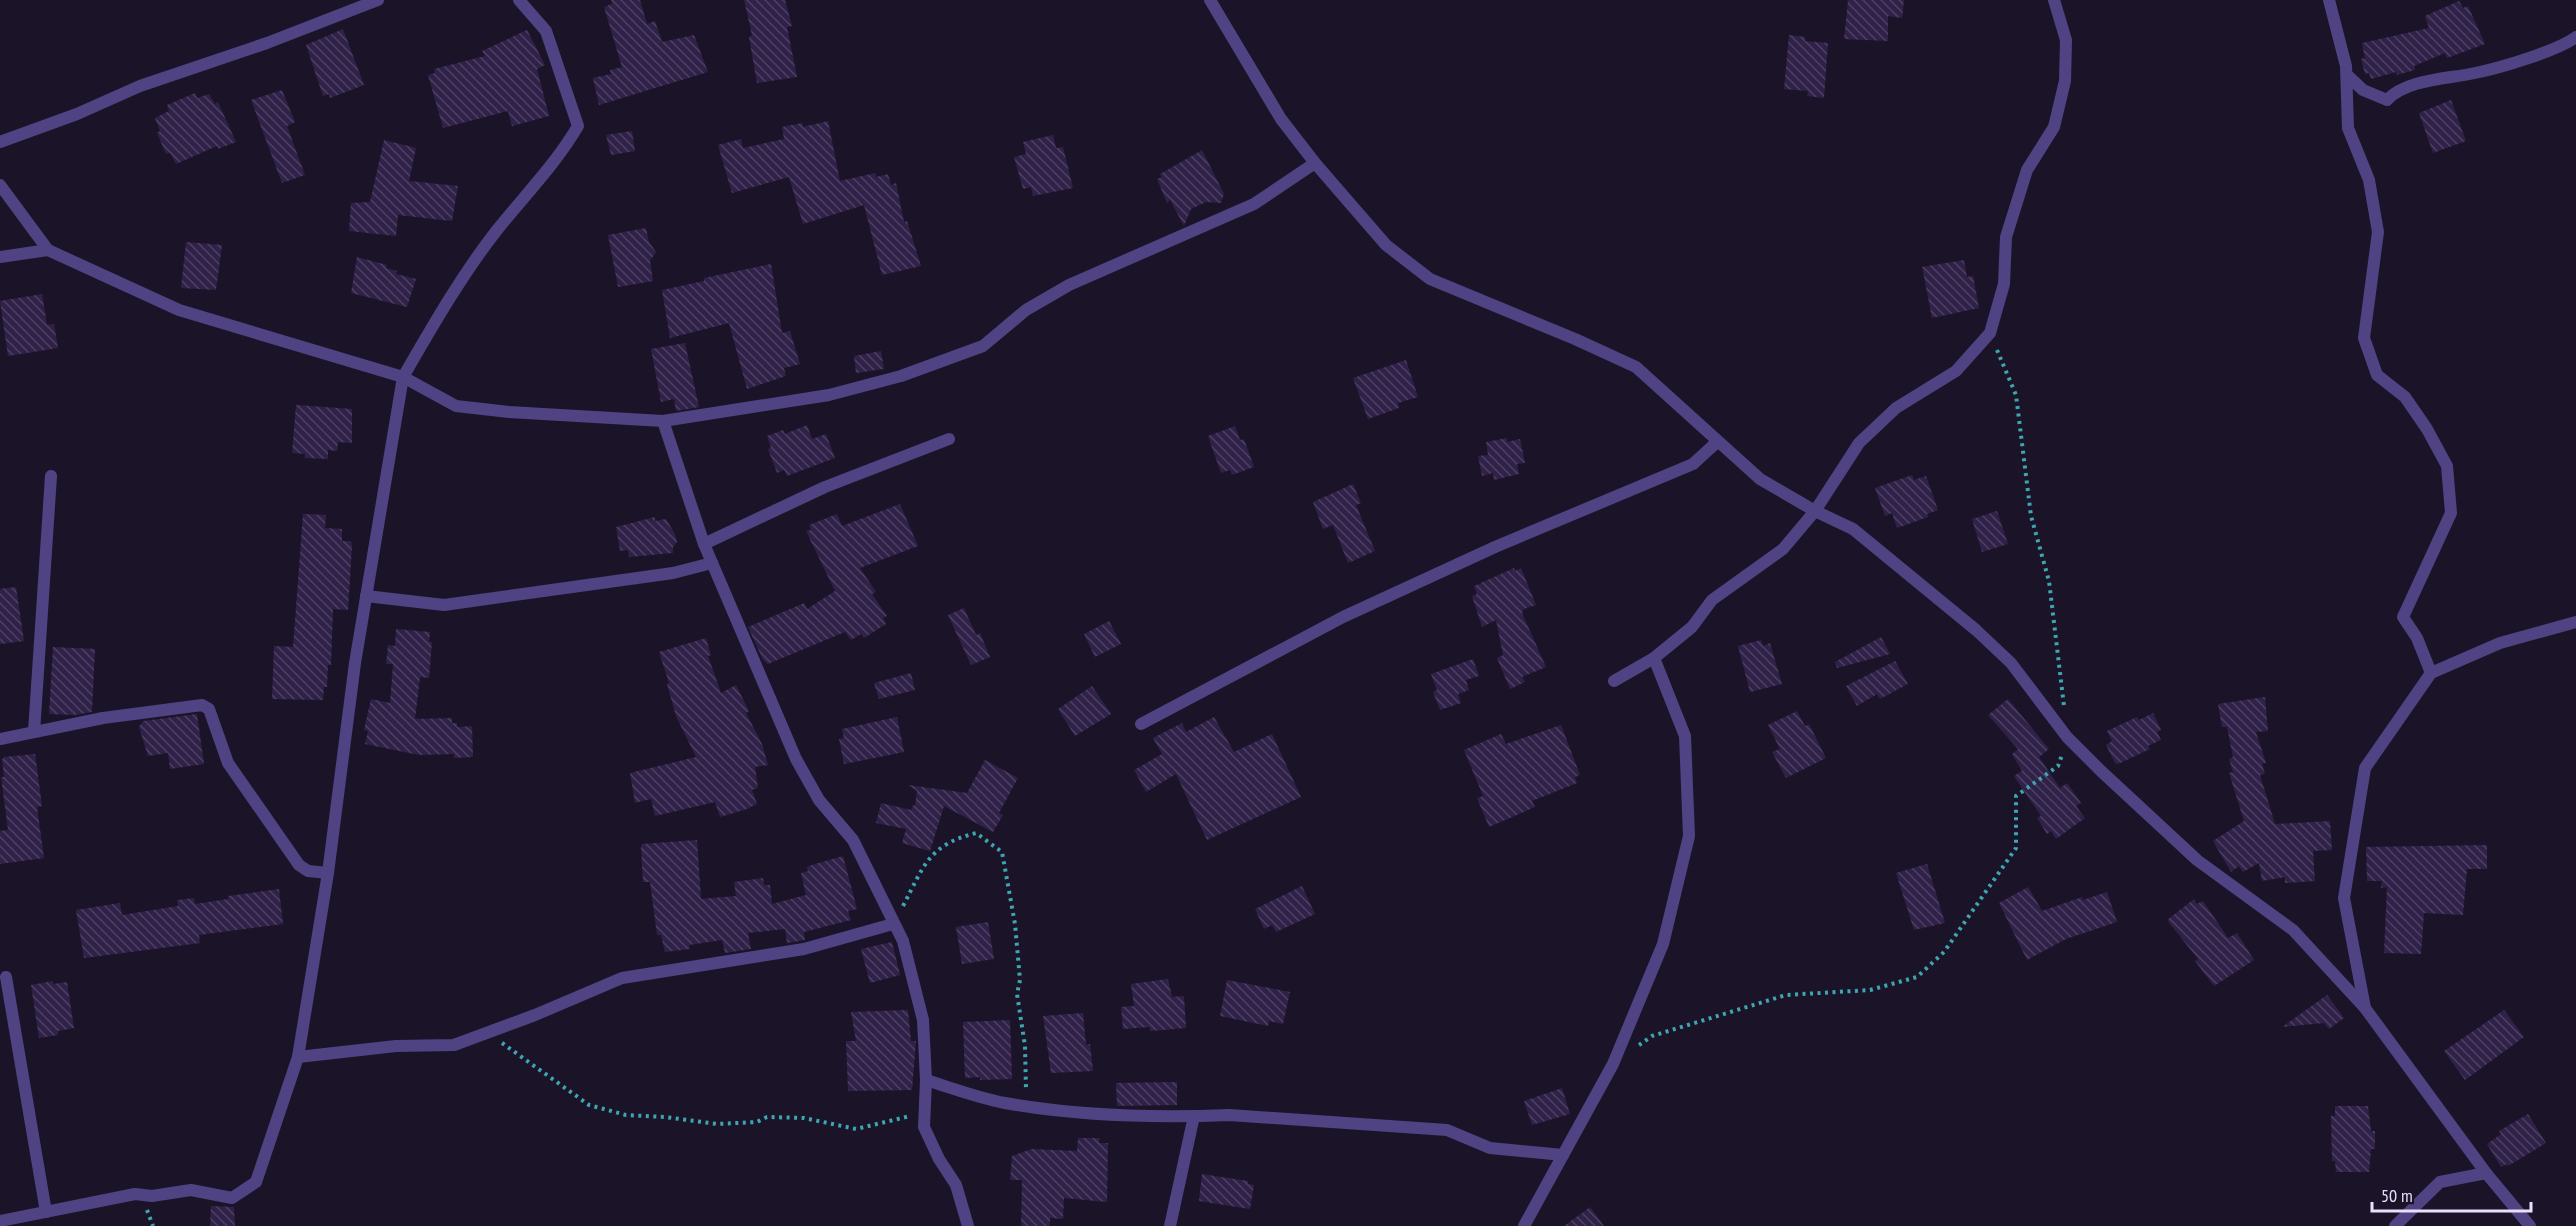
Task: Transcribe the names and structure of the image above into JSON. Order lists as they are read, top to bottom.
{
  "scale_bar": "50 m"
}
